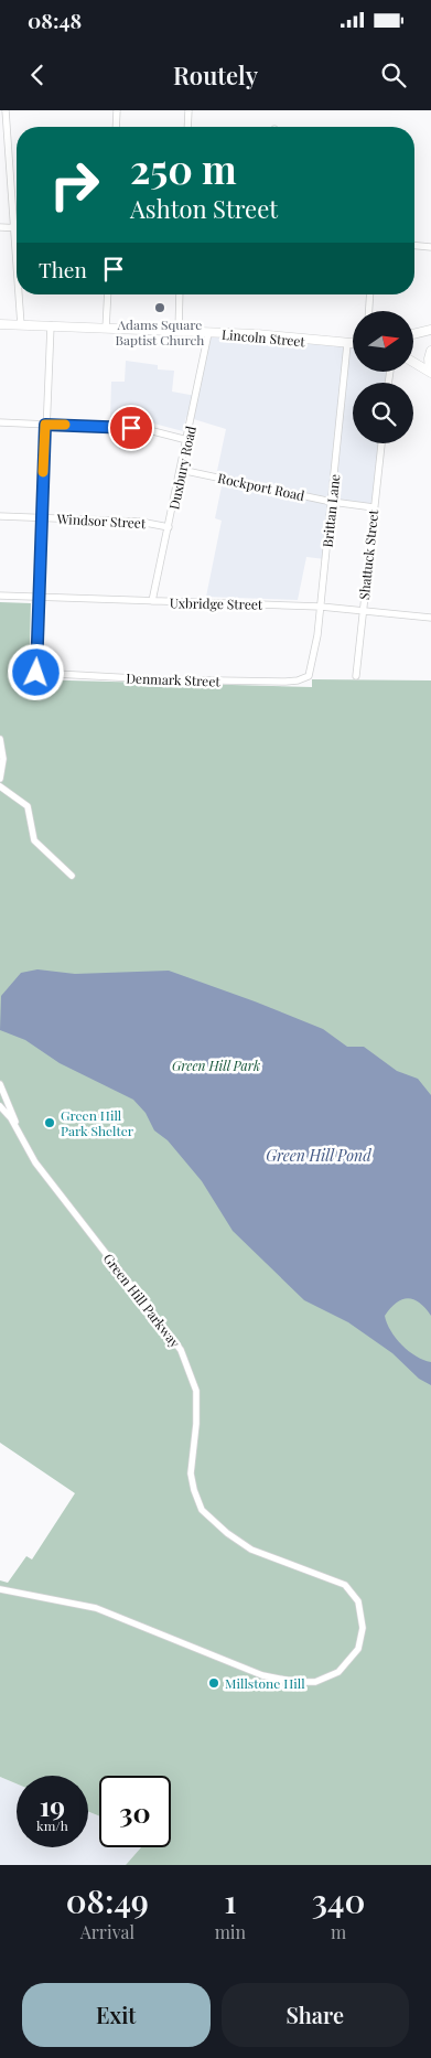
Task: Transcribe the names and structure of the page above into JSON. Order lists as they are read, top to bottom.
{
  "streets": {
    "main road": ["Lincoln Street"],
    "street": [
      "Duxbury Road",
      "Rockport Road",
      "Brittan Lane",
      "Windsor Street",
      "Shattuck Street",
      "Uxbridge Street",
      "Denmark Street",
      "Green Hill Parkway"
    ]
  },
  "crossings": [
    ["Lincoln Street", "Duxbury Road"],
    ["Lincoln Street", "Brittan Lane"],
    ["Duxbury Road", "Rockport Road"],
    ["Duxbury Road", "Windsor Street"],
    ["Duxbury Road", "Uxbridge Street"],
    ["Rockport Road", "Brittan Lane"],
    ["Rockport Road", "Shattuck Street"],
    ["Brittan Lane", "Uxbridge Street"],
    ["Brittan Lane", "Denmark Street"],
    ["Shattuck Street", "Uxbridge Street"],
    ["Uxbridge Street", "Denmark Street"]
  ],
  "water": ["Green Hill Pond"],
  "parks": ["Green Hill Park"],
  "places": ["Adams Square Baptist Church", "Green Hill Park Shelter", "Millstone Hill"],
  "north": "right",
  "page": {
    "status": "08:48",
    "header": "Routely",
    "turn": ["250 m", "Ashton Street"],
    "then": "Then",
    "speed": "19 km/h",
    "limit": "30",
    "eta": [
      "08:49",
      "Arrival",
      "1",
      "min",
      "340",
      "m"
    ],
    "buttons": ["Exit", "Share"]
  }
}
